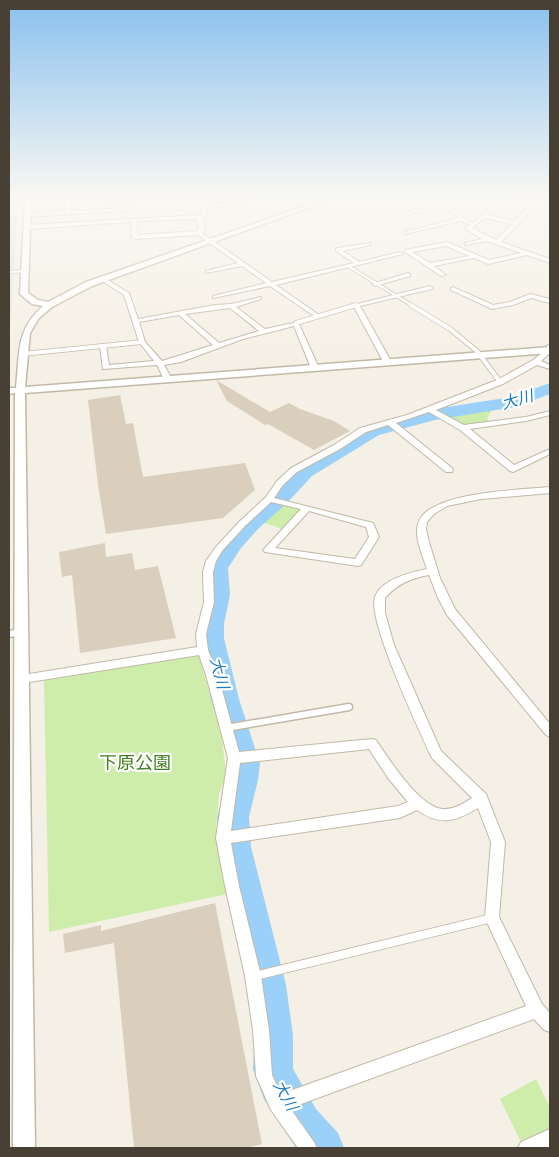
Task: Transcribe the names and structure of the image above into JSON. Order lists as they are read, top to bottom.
{
  "water": ["大川"],
  "parks": ["下原公園"]
}
